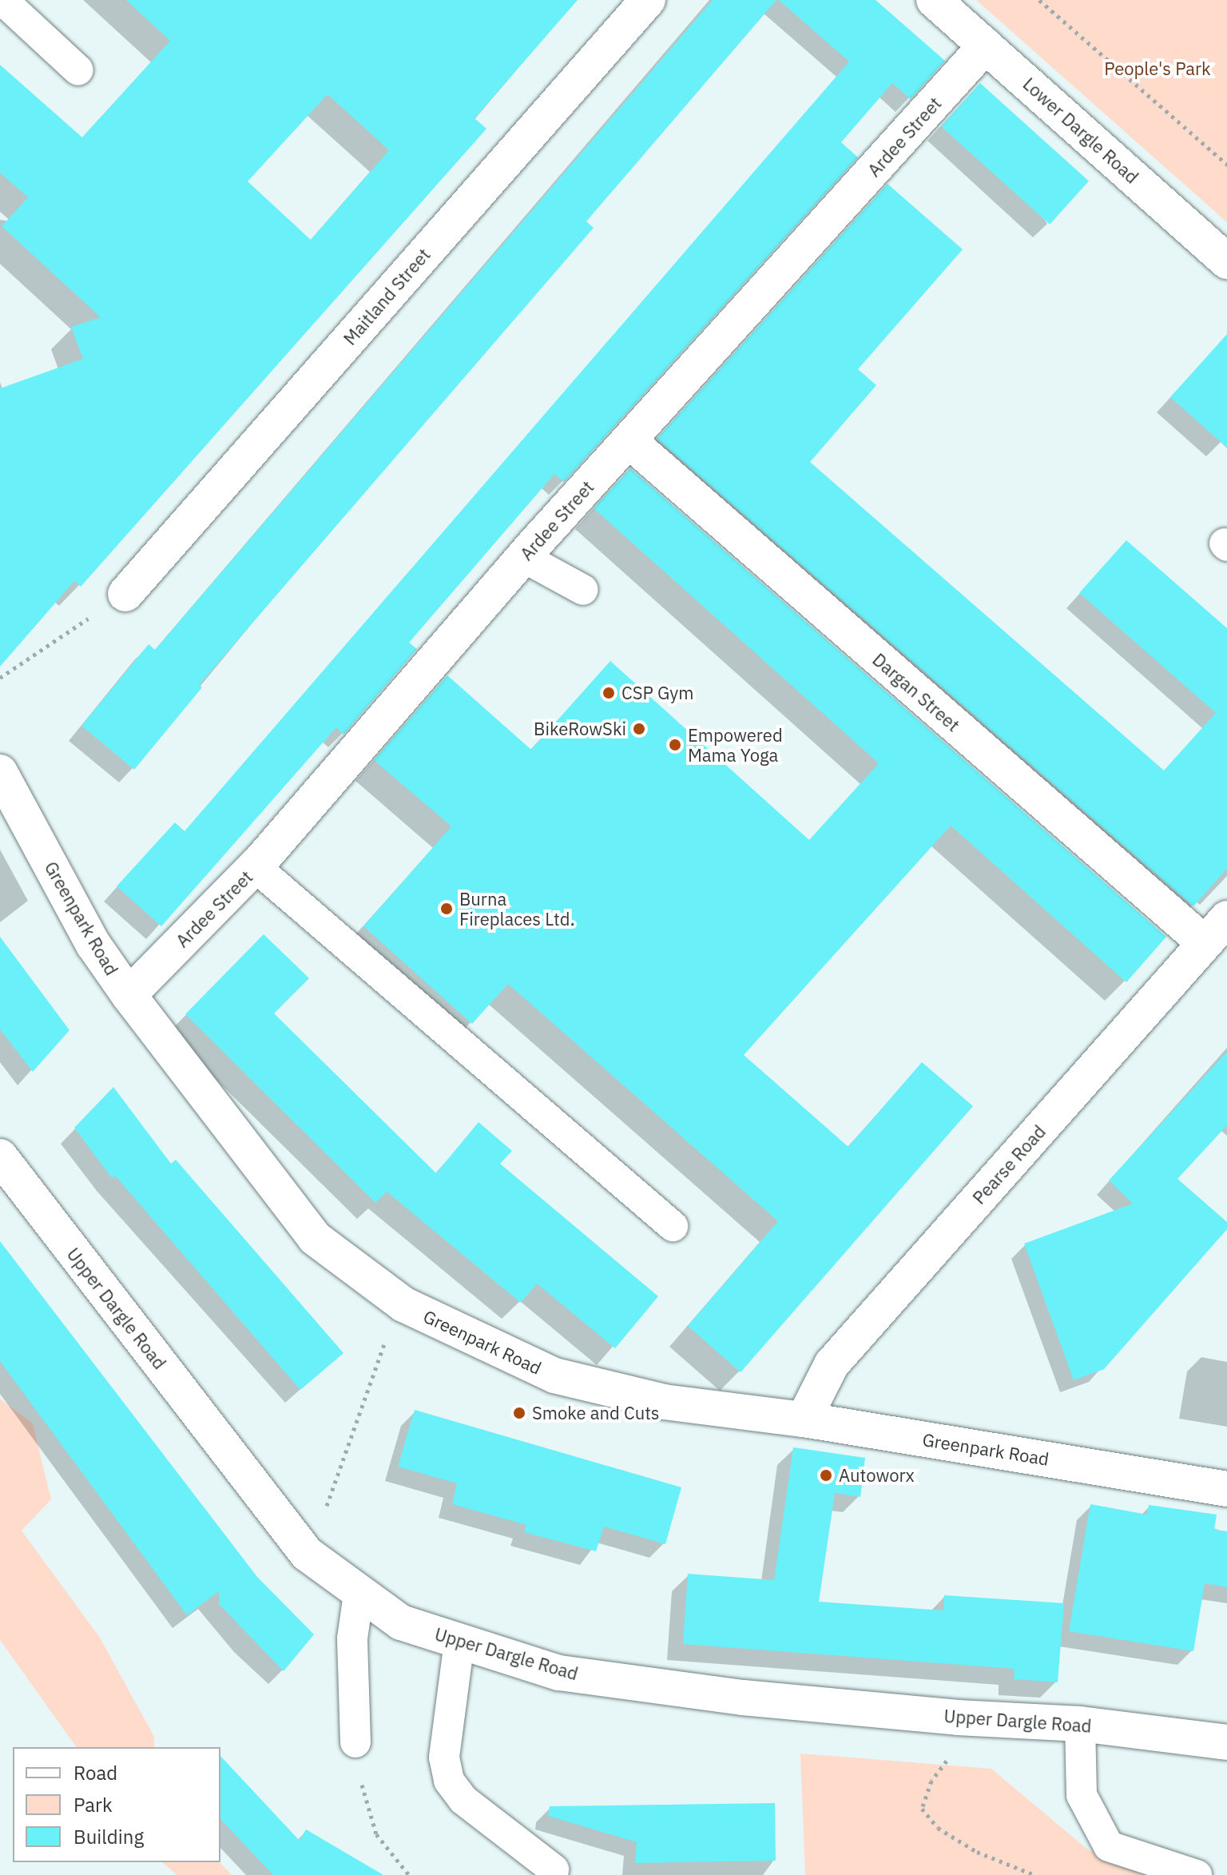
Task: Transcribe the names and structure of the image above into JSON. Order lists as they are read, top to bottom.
{
  "streets": {
    "street": [
      "Lower Dargle Road",
      "Ardee Street",
      "Maitland Street",
      "Dargan Street",
      "Greenpark Road",
      "Pearse Road",
      "Upper Dargle Road"
    ]
  },
  "crossings": [
    ["Lower Dargle Road", "Ardee Street"],
    ["Ardee Street", "Dargan Street"],
    ["Ardee Street", "Greenpark Road"],
    ["Dargan Street", "Pearse Road"],
    ["Greenpark Road", "Pearse Road"]
  ],
  "parks": ["People's Park"],
  "places": [
    "CSP Gym",
    "BikeRowSki",
    "Empowered Mama Yoga",
    "Burna Fireplaces Ltd.",
    "Smoke and Cuts",
    "Autoworx"
  ],
  "legend": ["Road", "Park", "Building"]
}
